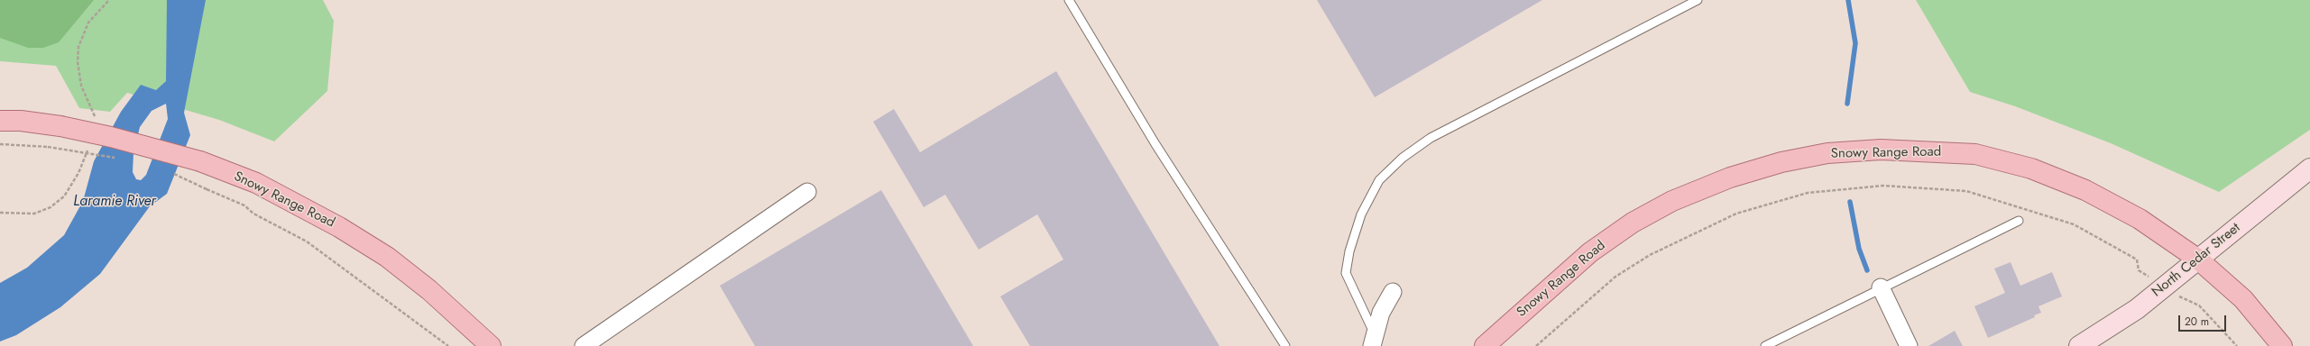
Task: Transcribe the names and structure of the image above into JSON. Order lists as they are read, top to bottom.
{
  "streets": {
    "main road": ["Snowy Range Road"],
    "street": ["North Cedar Street"]
  },
  "crossings": [
    ["Snowy Range Road", "North Cedar Street"]
  ],
  "water": ["Laramie River"],
  "scale_bar": "20 m"
}
